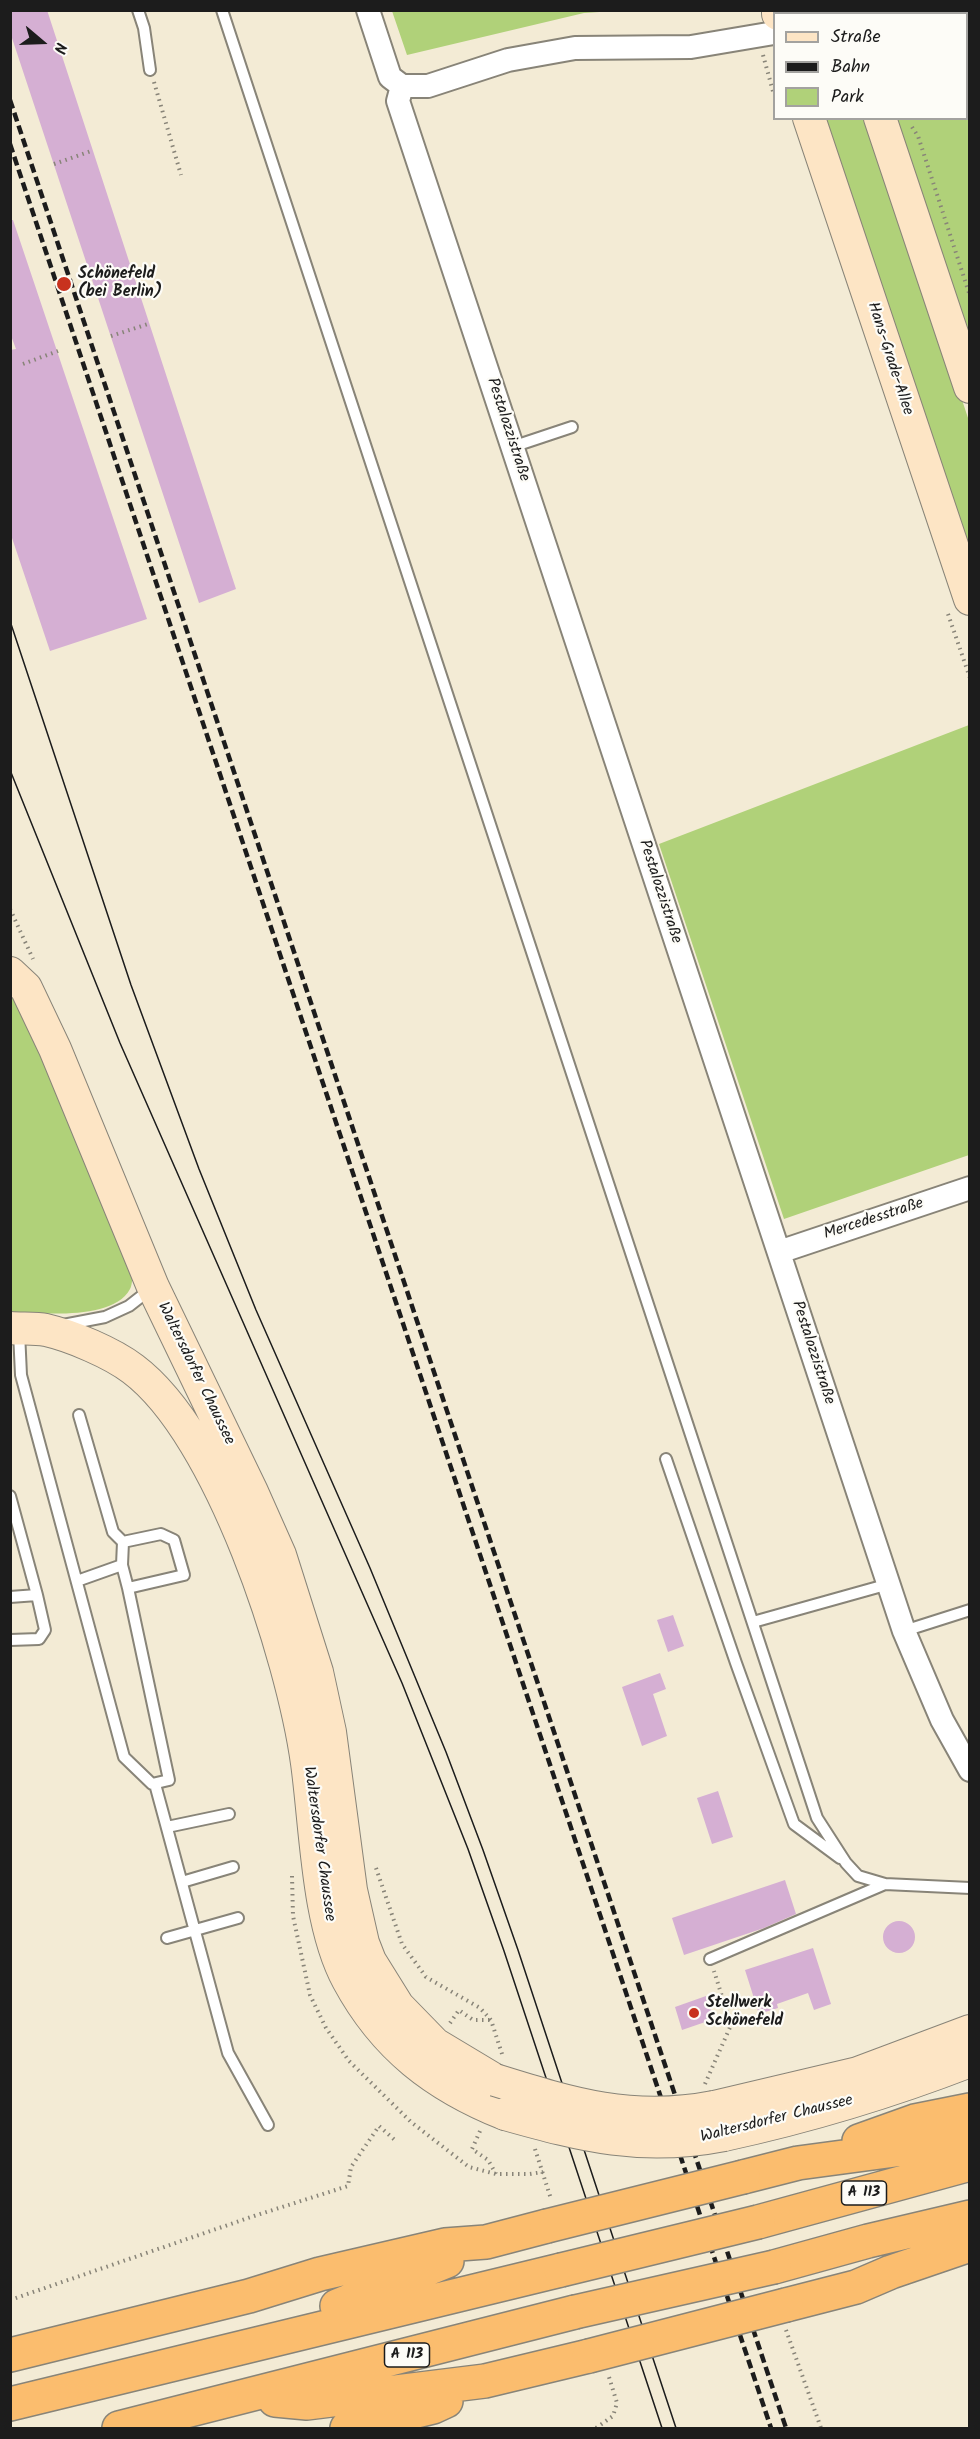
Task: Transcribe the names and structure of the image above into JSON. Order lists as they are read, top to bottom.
{
  "streets": {
    "highway": ["A 113"],
    "main road": ["Hans-Grade-Allee", "Waltersdorfer Chaussee"],
    "street": ["Pestalozzistraße", "Mercedesstraße"]
  },
  "crossings": [
    ["Pestalozzistraße", "Mercedesstraße"]
  ],
  "places": ["Schönefeld (bei Berlin)", "Stellwerk Schönefeld"],
  "legend": ["Straße", "Bahn", "Park"],
  "north": "right"
}
